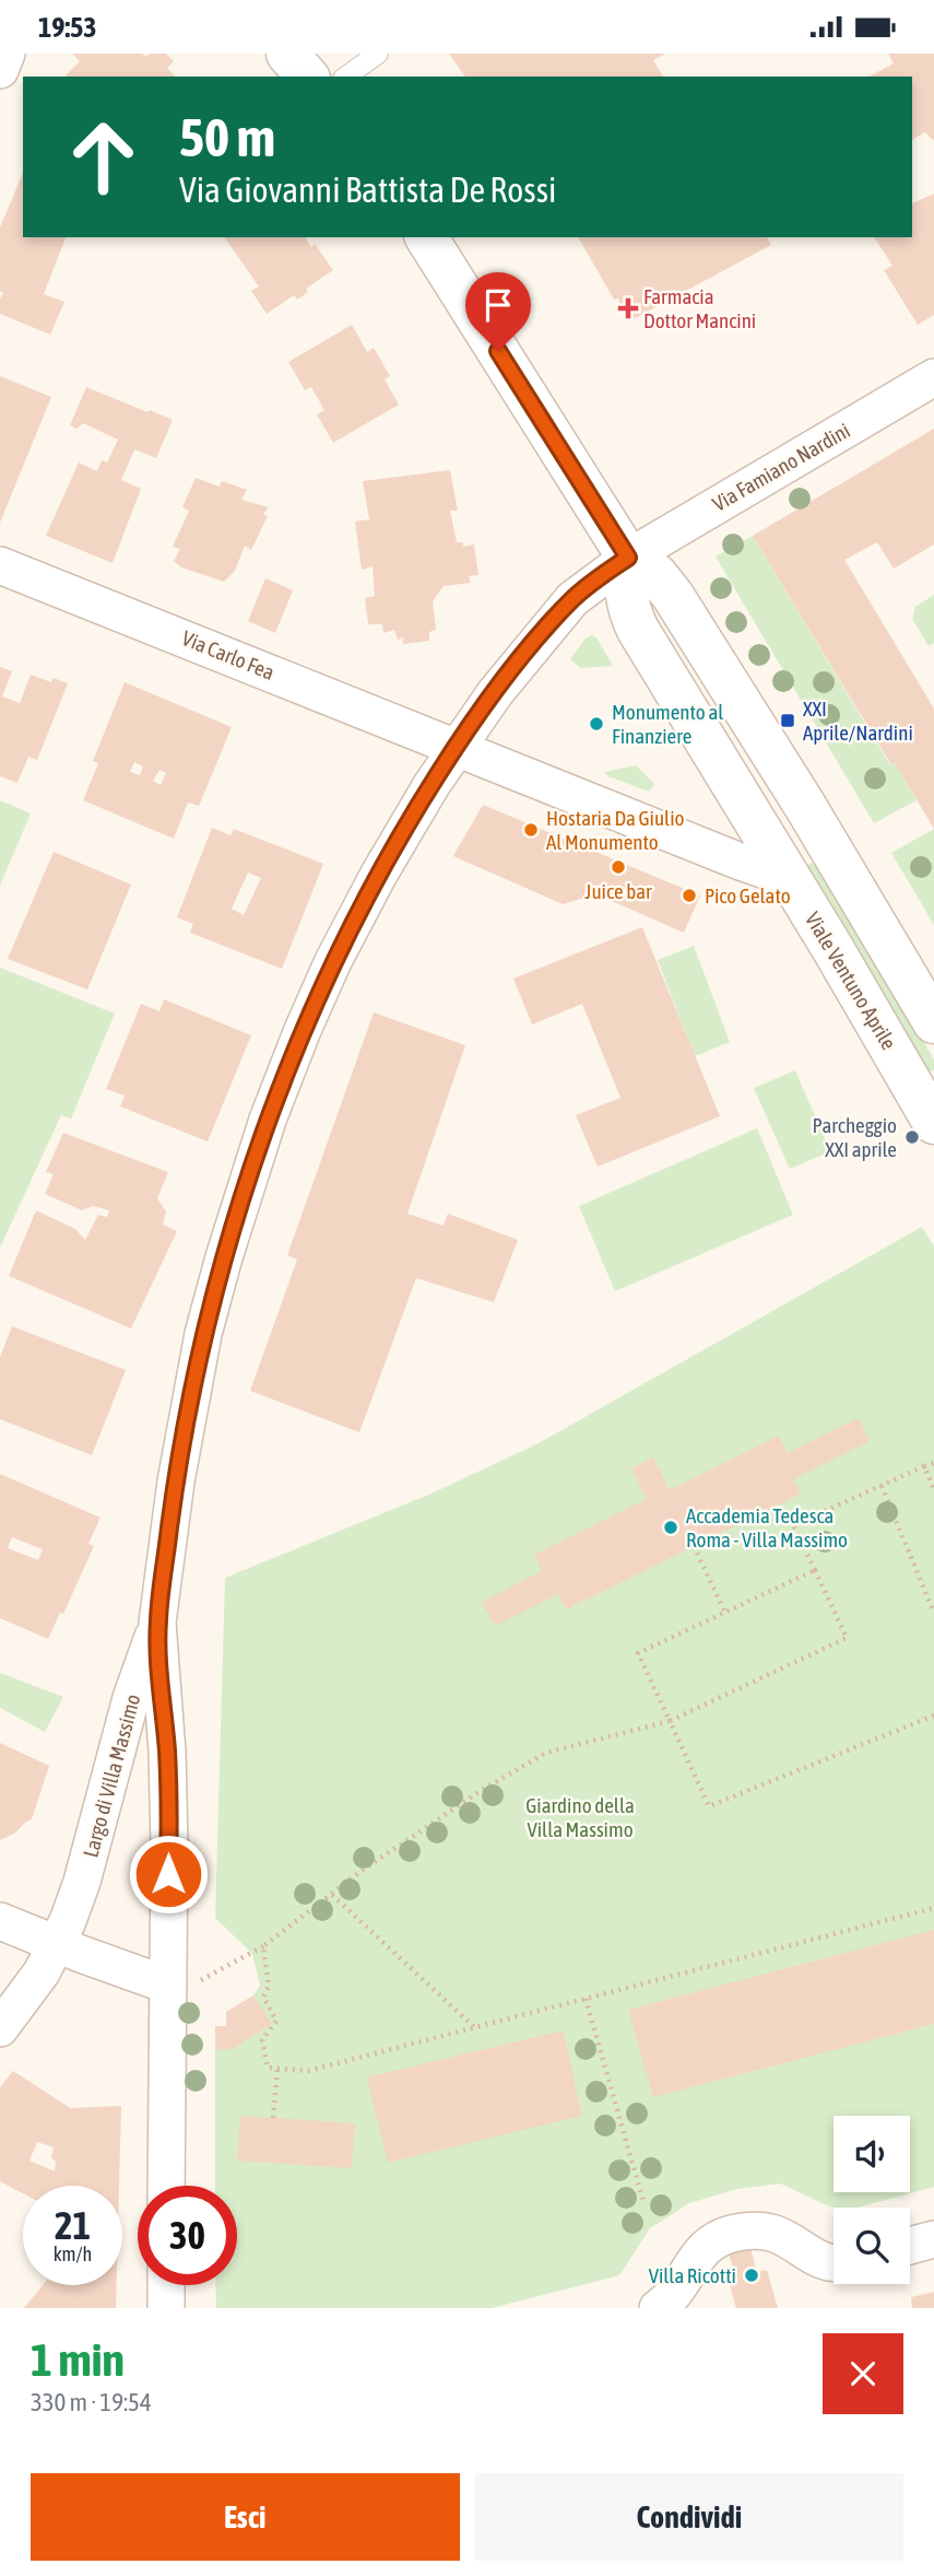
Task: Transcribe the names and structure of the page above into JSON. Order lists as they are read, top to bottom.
{
  "streets": {
    "street": [
      "Via Famiano Nardini",
      "Via Carlo Fea",
      "Viale Ventuno Aprile",
      "Largo di Villa Massimo"
    ]
  },
  "crossings": [
    ["Via Famiano Nardini", "Via Carlo Fea"],
    ["Via Famiano Nardini", "Viale Ventuno Aprile"],
    ["Via Famiano Nardini", "Largo di Villa Massimo"],
    ["Via Carlo Fea", "Viale Ventuno Aprile"]
  ],
  "parks": ["Giardino della Villa Massimo"],
  "places": {
    "health": ["Farmacia Dottor Mancini"],
    "transit": ["XXI Aprile/Nardini"],
    "other": [
      "Monumento al Finanziere",
      "Hostaria Da Giulio Al Monumento",
      "Juice bar",
      "Pico Gelato",
      "Parcheggio XXI aprile",
      "Accademia Tedesca Roma - Villa Massimo",
      "Villa Ricotti"
    ]
  },
  "page": {
    "status": "19:53",
    "turn": ["50 m", "Via Giovanni Battista De Rossi"],
    "speed": "21 km/h",
    "limit": "30",
    "heading": ["1 min", "330 m · 19:54"],
    "buttons": ["Esci", "Condividi"]
  }
}
